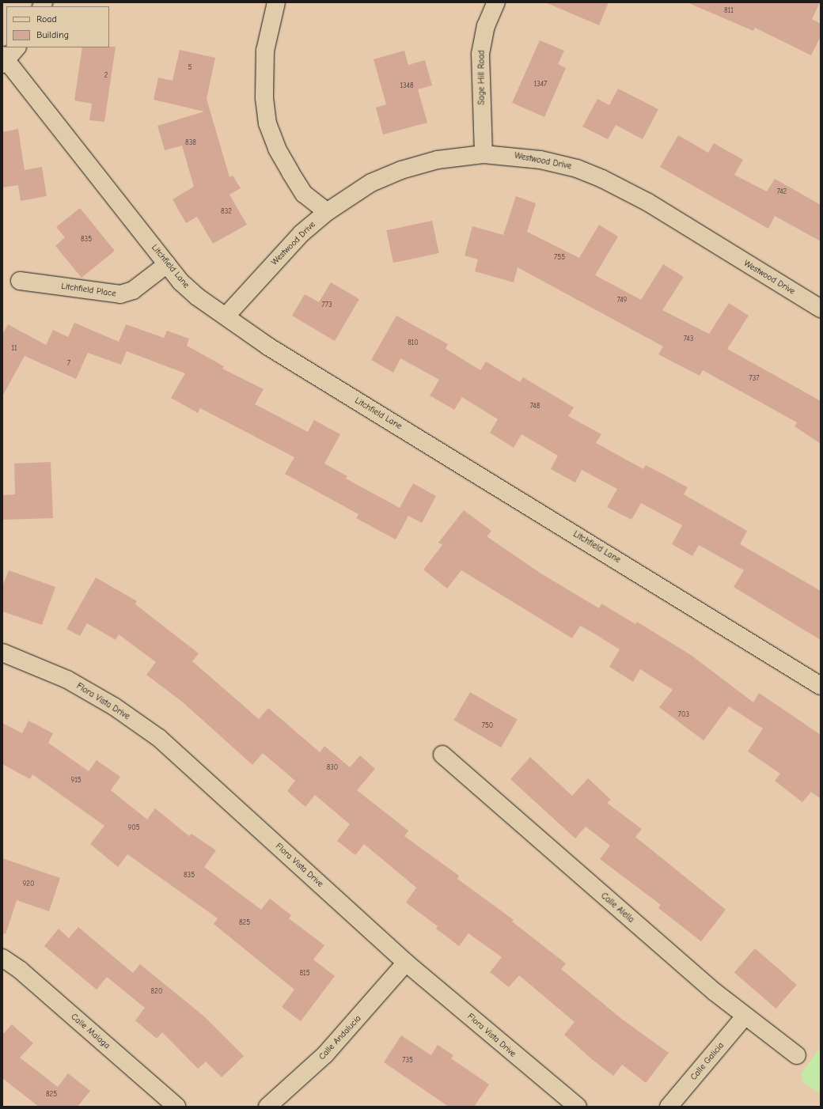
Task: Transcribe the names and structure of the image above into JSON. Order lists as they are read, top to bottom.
{
  "streets": {
    "street": [
      "Sage Hill Road",
      "Westwood Drive",
      "Litchfield Lane",
      "Litchfield Place",
      "Flora Vista Drive",
      "Calle Alella",
      "Calle Malaga",
      "Calle Andalucia",
      "Calle Galicia"
    ]
  },
  "crossings": [
    ["Sage Hill Road", "Westwood Drive"],
    ["Westwood Drive", "Litchfield Lane"],
    ["Litchfield Lane", "Litchfield Place"],
    ["Flora Vista Drive", "Calle Andalucia"],
    ["Calle Alella", "Calle Galicia"]
  ],
  "house_numbers": [
    "811",
    "5",
    "2",
    "1347",
    "1348",
    "838",
    "742",
    "832",
    "835",
    "755",
    "749",
    "773",
    "743",
    "810",
    "11",
    "7",
    "737",
    "748",
    "703",
    "750",
    "830",
    "915",
    "905",
    "835",
    "920",
    "825",
    "815",
    "820",
    "735",
    "825"
  ],
  "legend": ["Road", "Building"]
}
